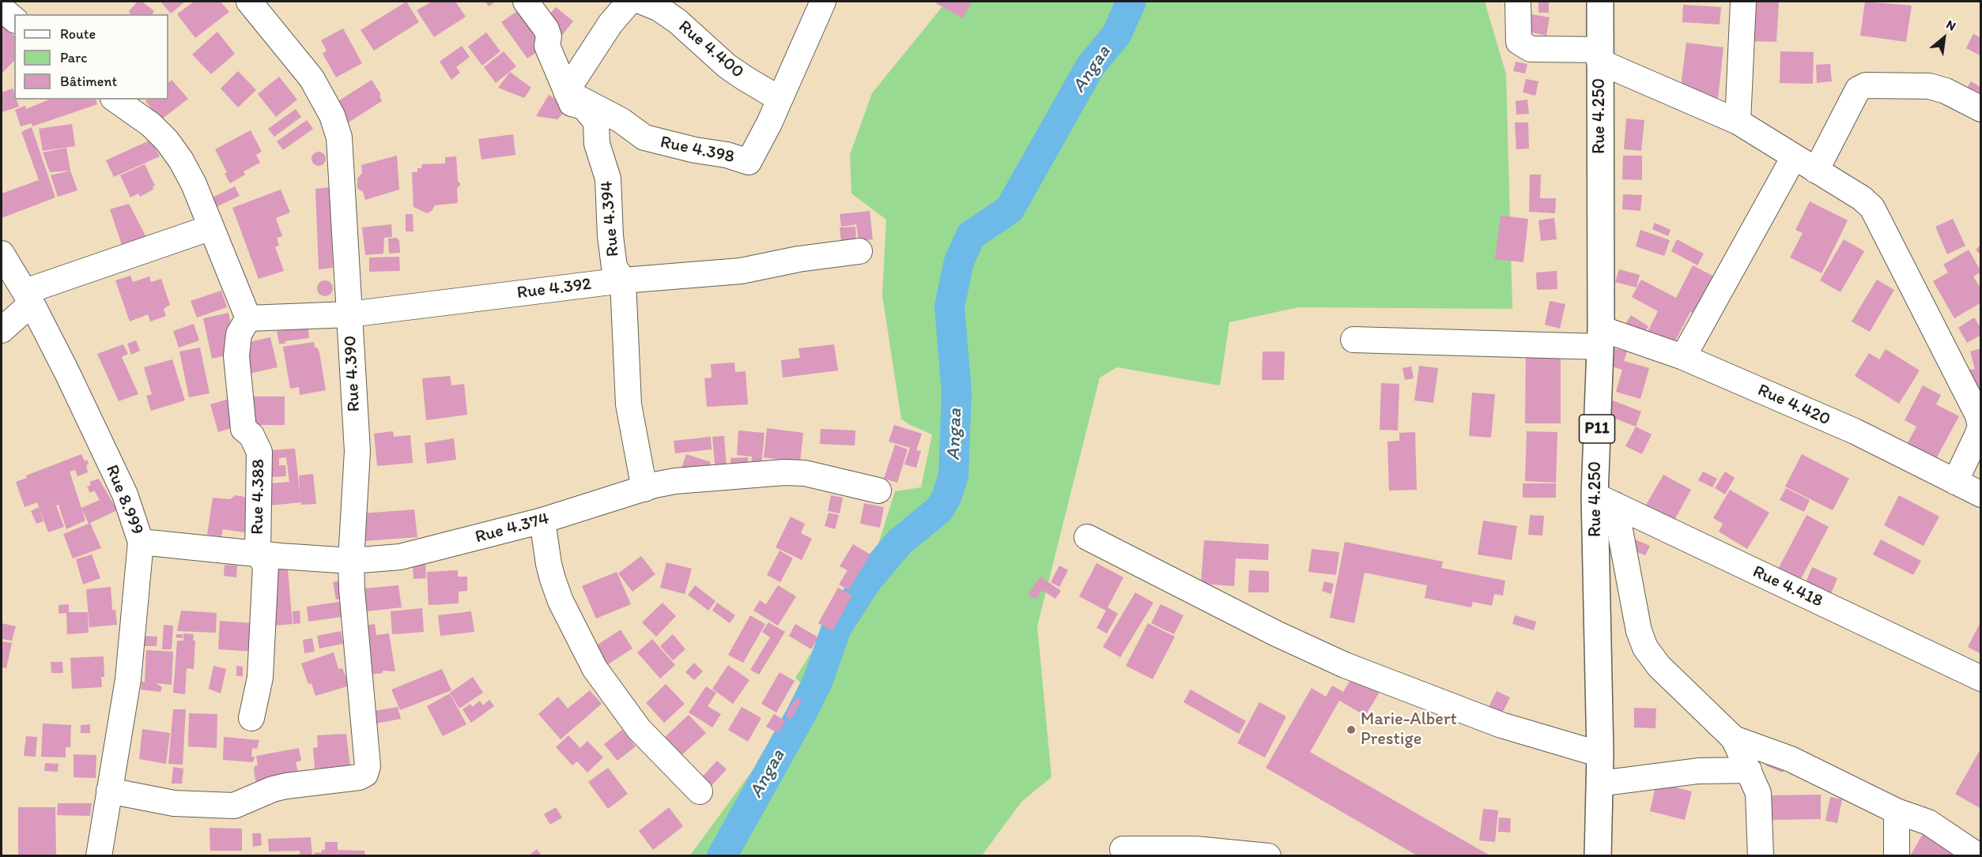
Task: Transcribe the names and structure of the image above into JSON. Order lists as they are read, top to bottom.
{
  "streets": {
    "main road": ["Rue 4.250", "P11"],
    "street": [
      "Rue 4.400",
      "Rue 4.398",
      "Rue 4.394",
      "Rue 4.392",
      "Rue 4.390",
      "Rue 4.420",
      "Rue 4.388",
      "Rue 8.999",
      "Rue 4.374",
      "Rue 4.418"
    ]
  },
  "crossings": [
    ["Rue 4.400", "Rue 4.398"],
    ["Rue 4.250", "Rue 4.420"],
    ["Rue 4.250", "Rue 4.418"],
    ["Rue 4.398", "Rue 4.394"],
    ["Rue 4.394", "Rue 4.392"],
    ["Rue 4.394", "Rue 4.374"],
    ["Rue 4.392", "Rue 4.390"],
    ["Rue 4.392", "Rue 4.388"],
    ["Rue 4.390", "Rue 8.999"],
    ["Rue 4.390", "Rue 4.374"],
    ["Rue 4.388", "Rue 4.374"],
    ["Rue 8.999", "Rue 4.374"]
  ],
  "water": ["Angaa"],
  "places": ["Marie-Albert Prestige"],
  "legend": ["Route", "Parc", "Bâtiment"],
  "north": "top right"
}
